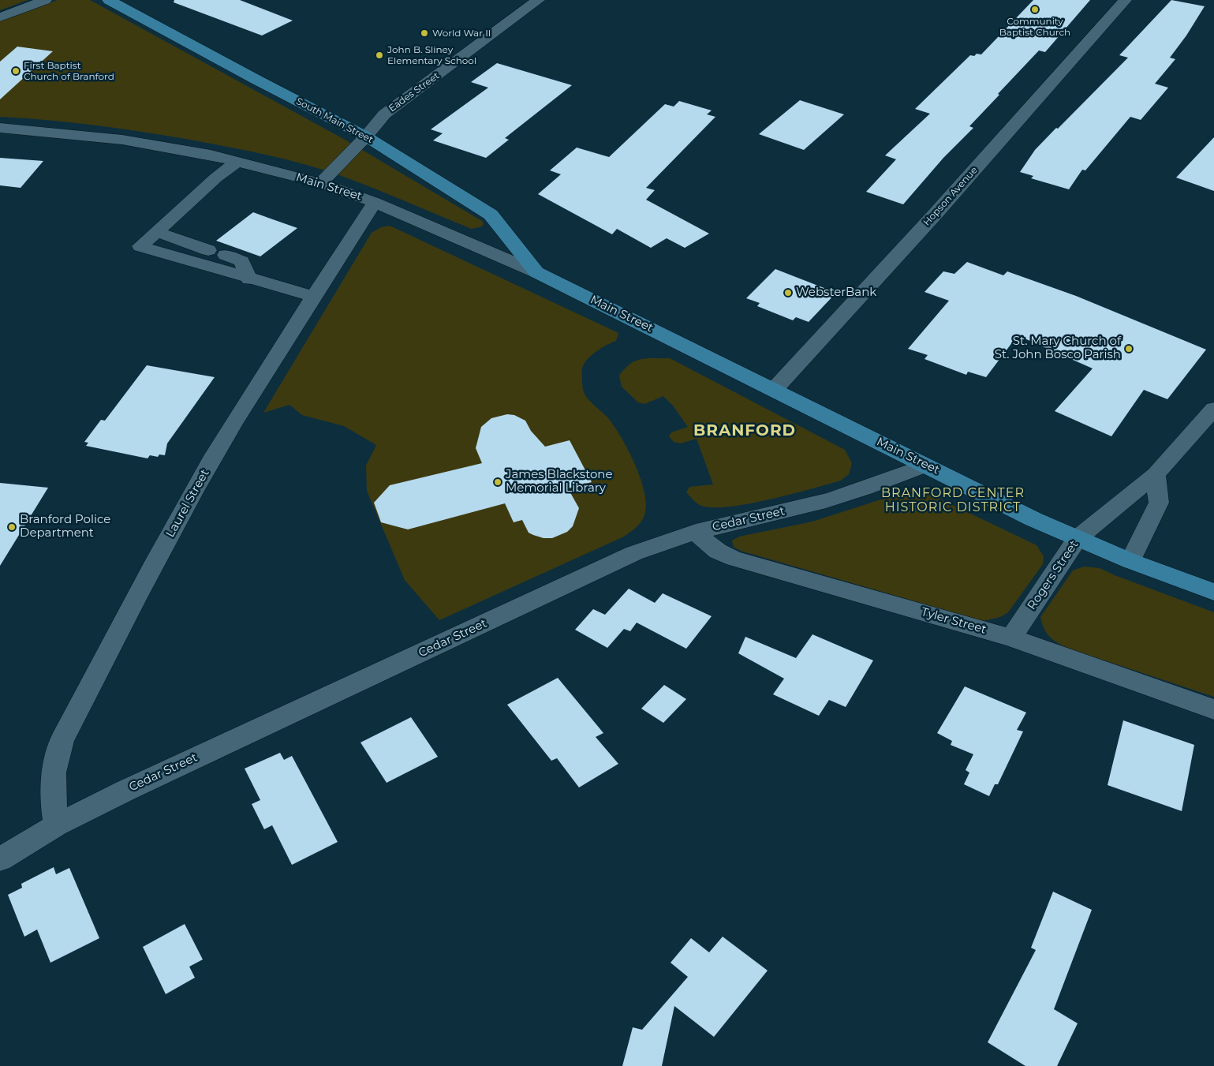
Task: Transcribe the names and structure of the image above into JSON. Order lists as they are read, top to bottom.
{
  "streets": {
    "main road": ["South Main Street", "Main Street"],
    "street": [
      "Eades Street",
      "Hopson Avenue",
      "Laurel Street",
      "Cedar Street",
      "Rogers Street",
      "Tyler Street"
    ]
  },
  "crossings": [
    ["Eades Street", "South Main Street"],
    ["Eades Street", "Main Street"],
    ["South Main Street", "Main Street"],
    ["Main Street", "Hopson Avenue"],
    ["Main Street", "Laurel Street"],
    ["Main Street", "Cedar Street"],
    ["Main Street", "Rogers Street"],
    ["Laurel Street", "Cedar Street"],
    ["Cedar Street", "Tyler Street"],
    ["Rogers Street", "Tyler Street"]
  ],
  "districts": ["BRANFORD", "BRANFORD CENTER HISTORIC DISTRICT"],
  "places": [
    "Community Baptist Church",
    "World War II",
    "John B. Sliney Elementary School",
    "First Baptist Church of Branford",
    "WebsterBank",
    "St. Mary Church of St. John Bosco Parish",
    "James Blackstone Memorial Library",
    "Branford Police Department"
  ]
}
